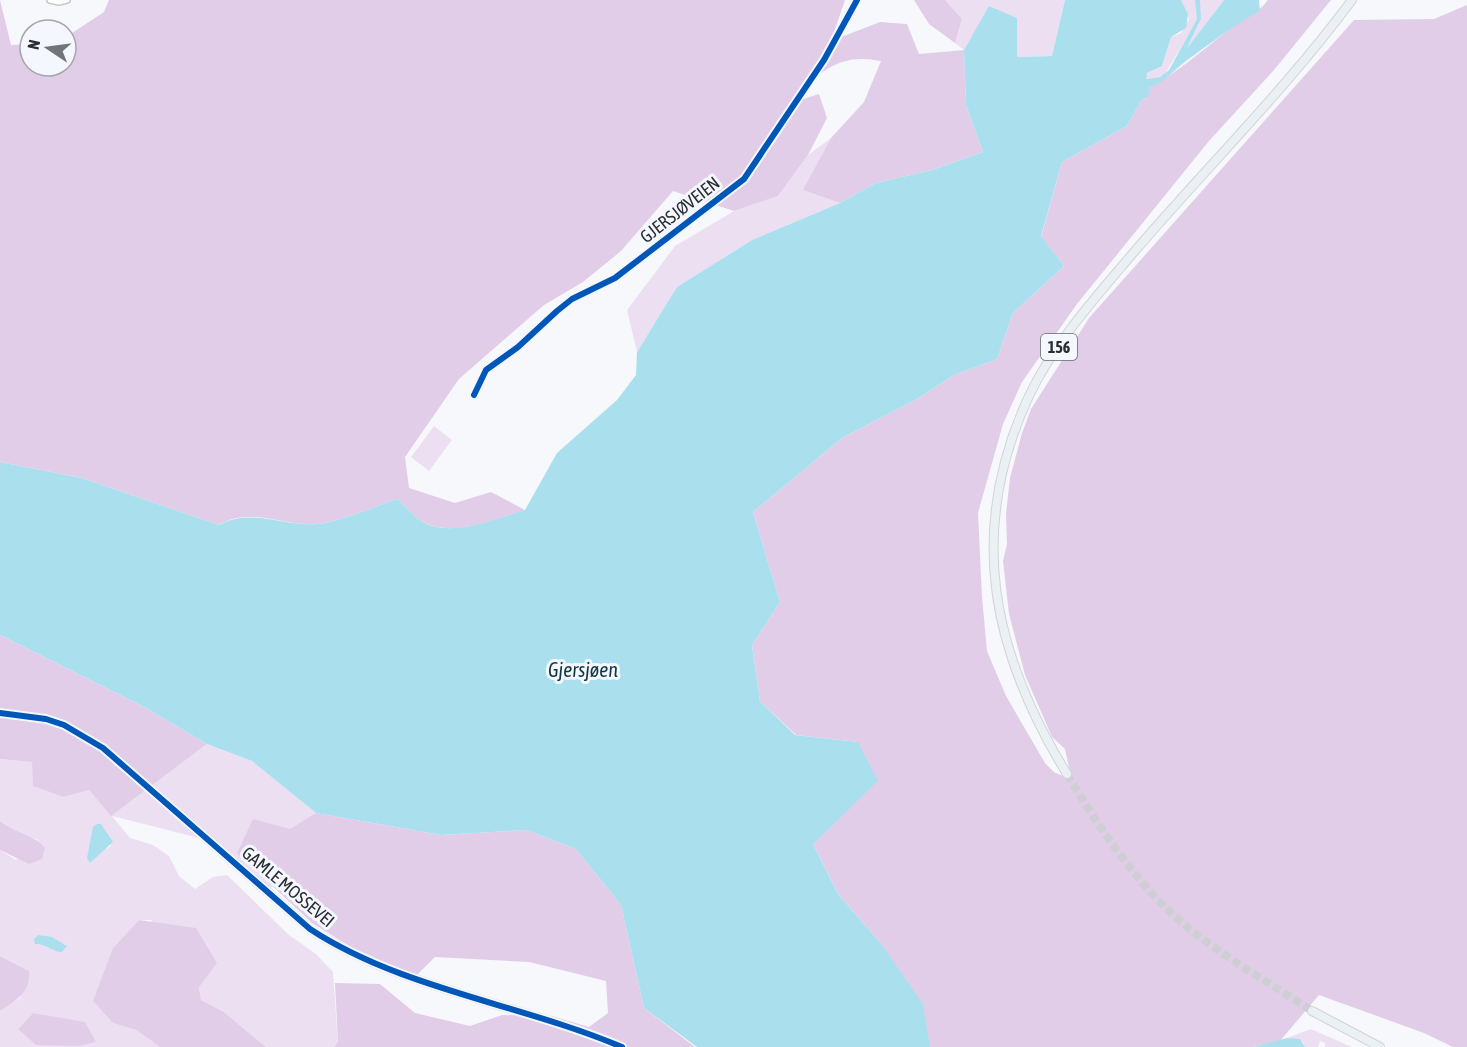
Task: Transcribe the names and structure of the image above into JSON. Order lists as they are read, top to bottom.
{
  "streets": {
    "main road": ["156", "GAMLE MOSSEVEI"],
    "street": ["GJERSJØVEIEN"]
  },
  "water": ["Gjersjøen"],
  "north": "left"
}
